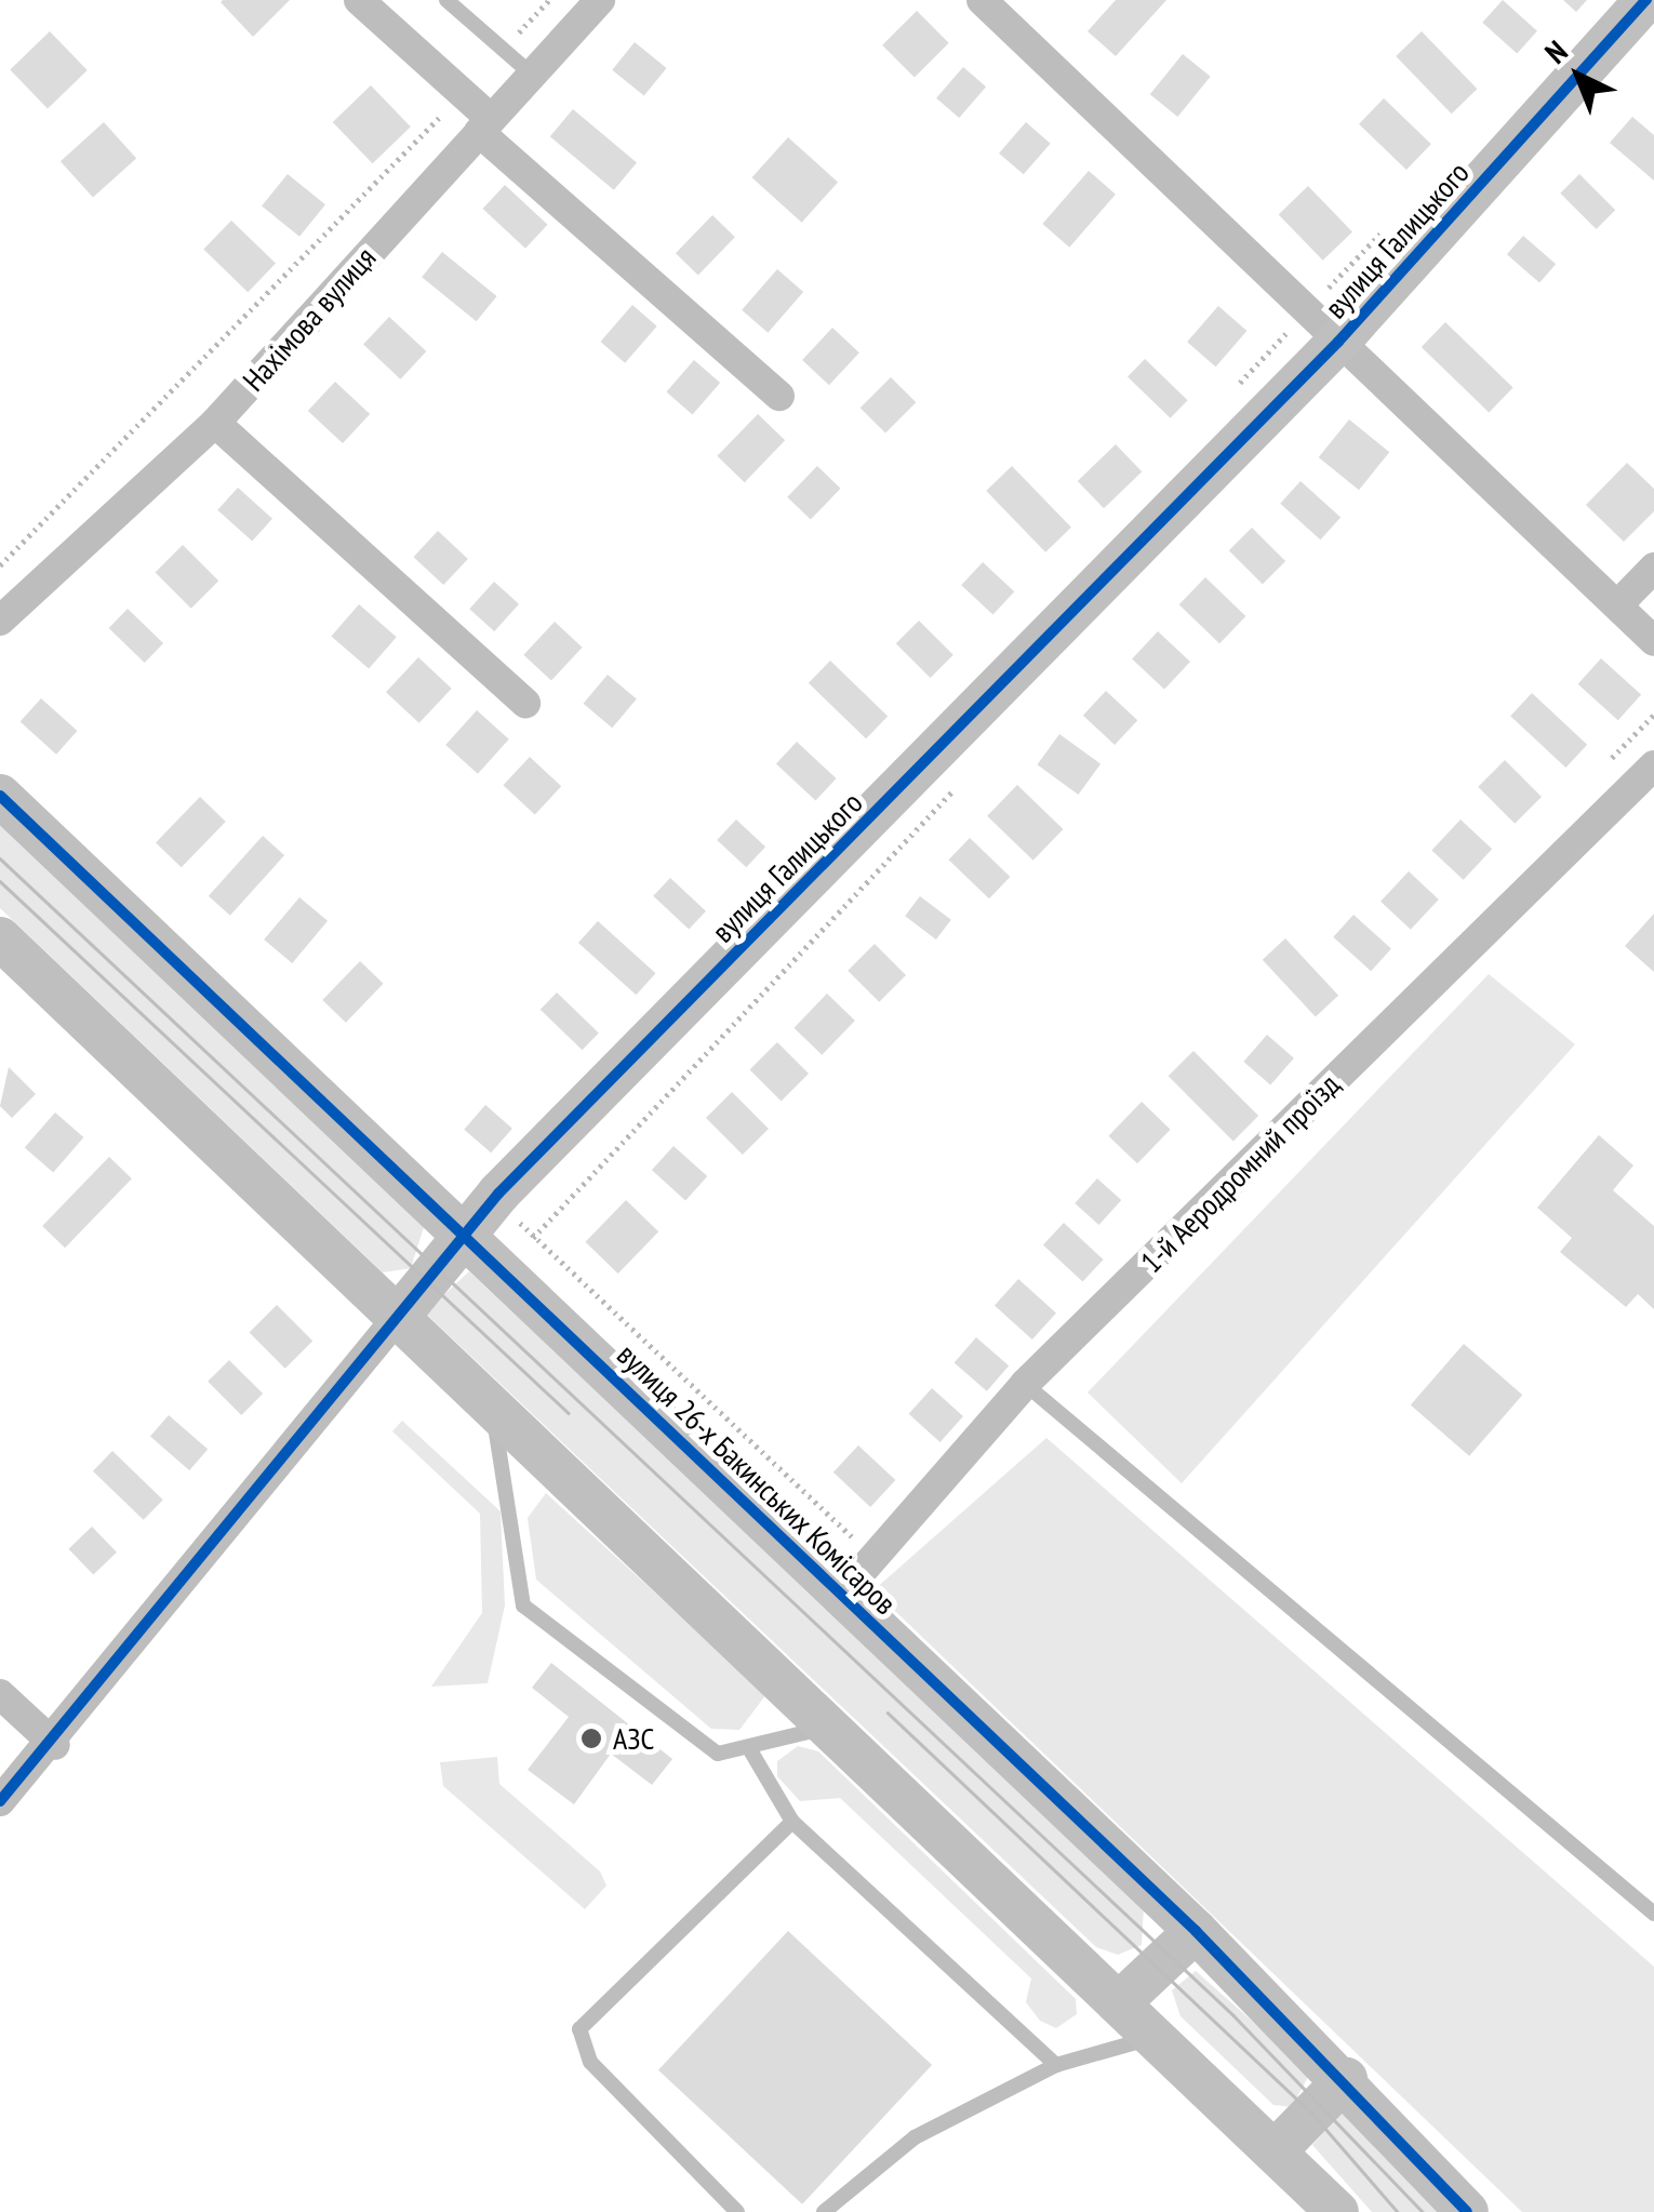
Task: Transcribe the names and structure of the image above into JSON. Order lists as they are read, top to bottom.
{
  "streets": {
    "street": [
      "вулиця Галицького",
      "Нахімова вулиця",
      "1-й Аеродромний проїзд",
      "вулиця 26-х Бакинських Комісаров"
    ]
  },
  "crossings": [
    ["вулиця Галицького", "вулиця 26-х Бакинських Комісаров"],
    ["1-й Аеродромний проїзд", "вулиця 26-х Бакинських Комісаров"]
  ],
  "places": ["АЗС"],
  "north": "top left"
}
